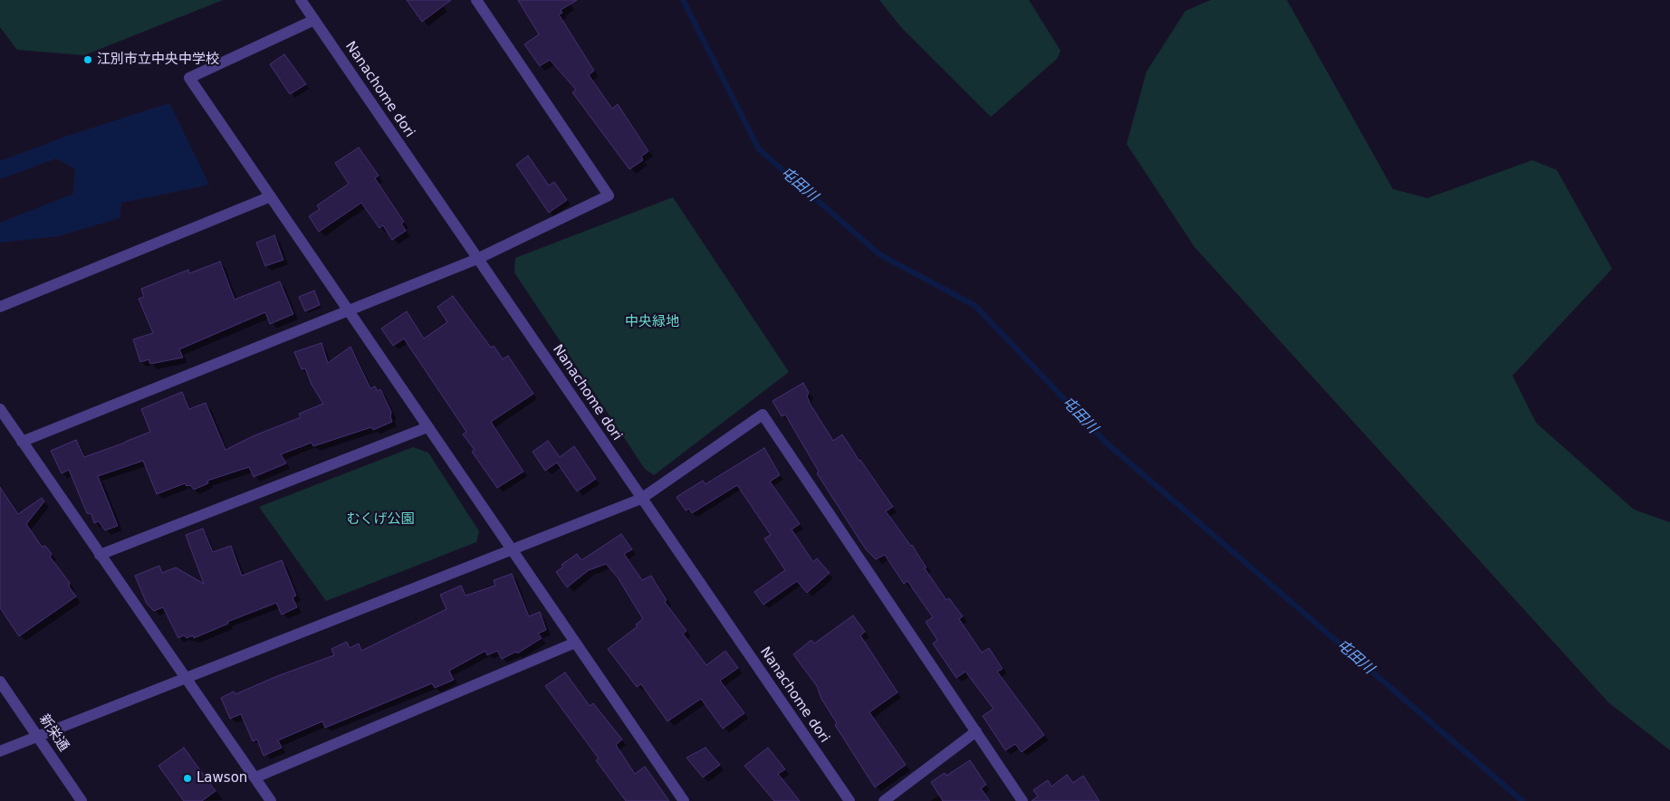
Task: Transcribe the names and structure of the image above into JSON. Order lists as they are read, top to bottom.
{
  "streets": {
    "street": ["Nanachome dori", "新栄通"]
  },
  "water": ["屯田川"],
  "parks": ["中央緑地", "むくげ公園"],
  "places": ["江別市立中央中学校", "Lawson"]
}
